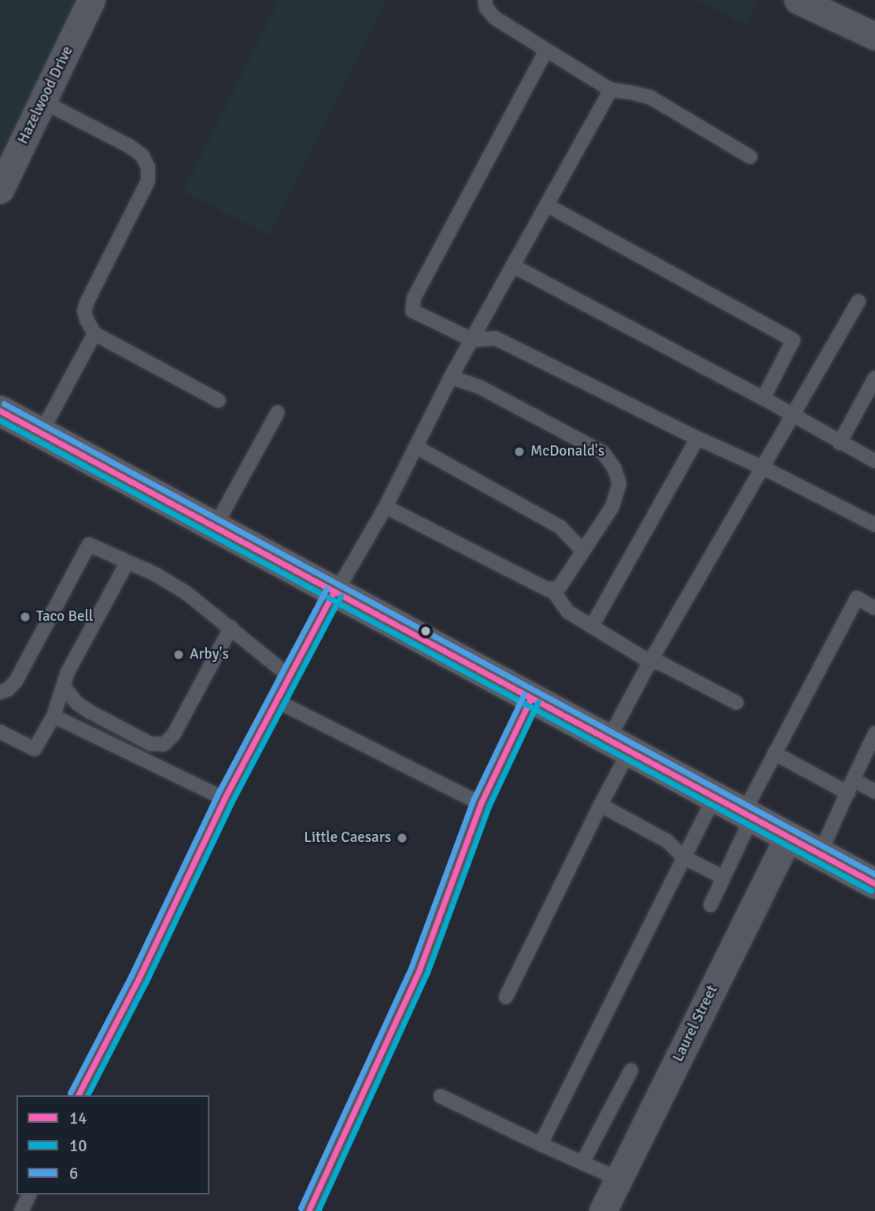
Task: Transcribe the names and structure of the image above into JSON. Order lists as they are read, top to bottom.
{
  "streets": {
    "street": ["Hazelwood Drive", "Laurel Street"]
  },
  "places": [
    "McDonald's",
    "Taco Bell",
    "Arby's",
    "Little Caesars"
  ],
  "lines": ["transit line 6", "transit line 14", "transit line 10"],
  "legend": ["14", "10", "6"]
}
